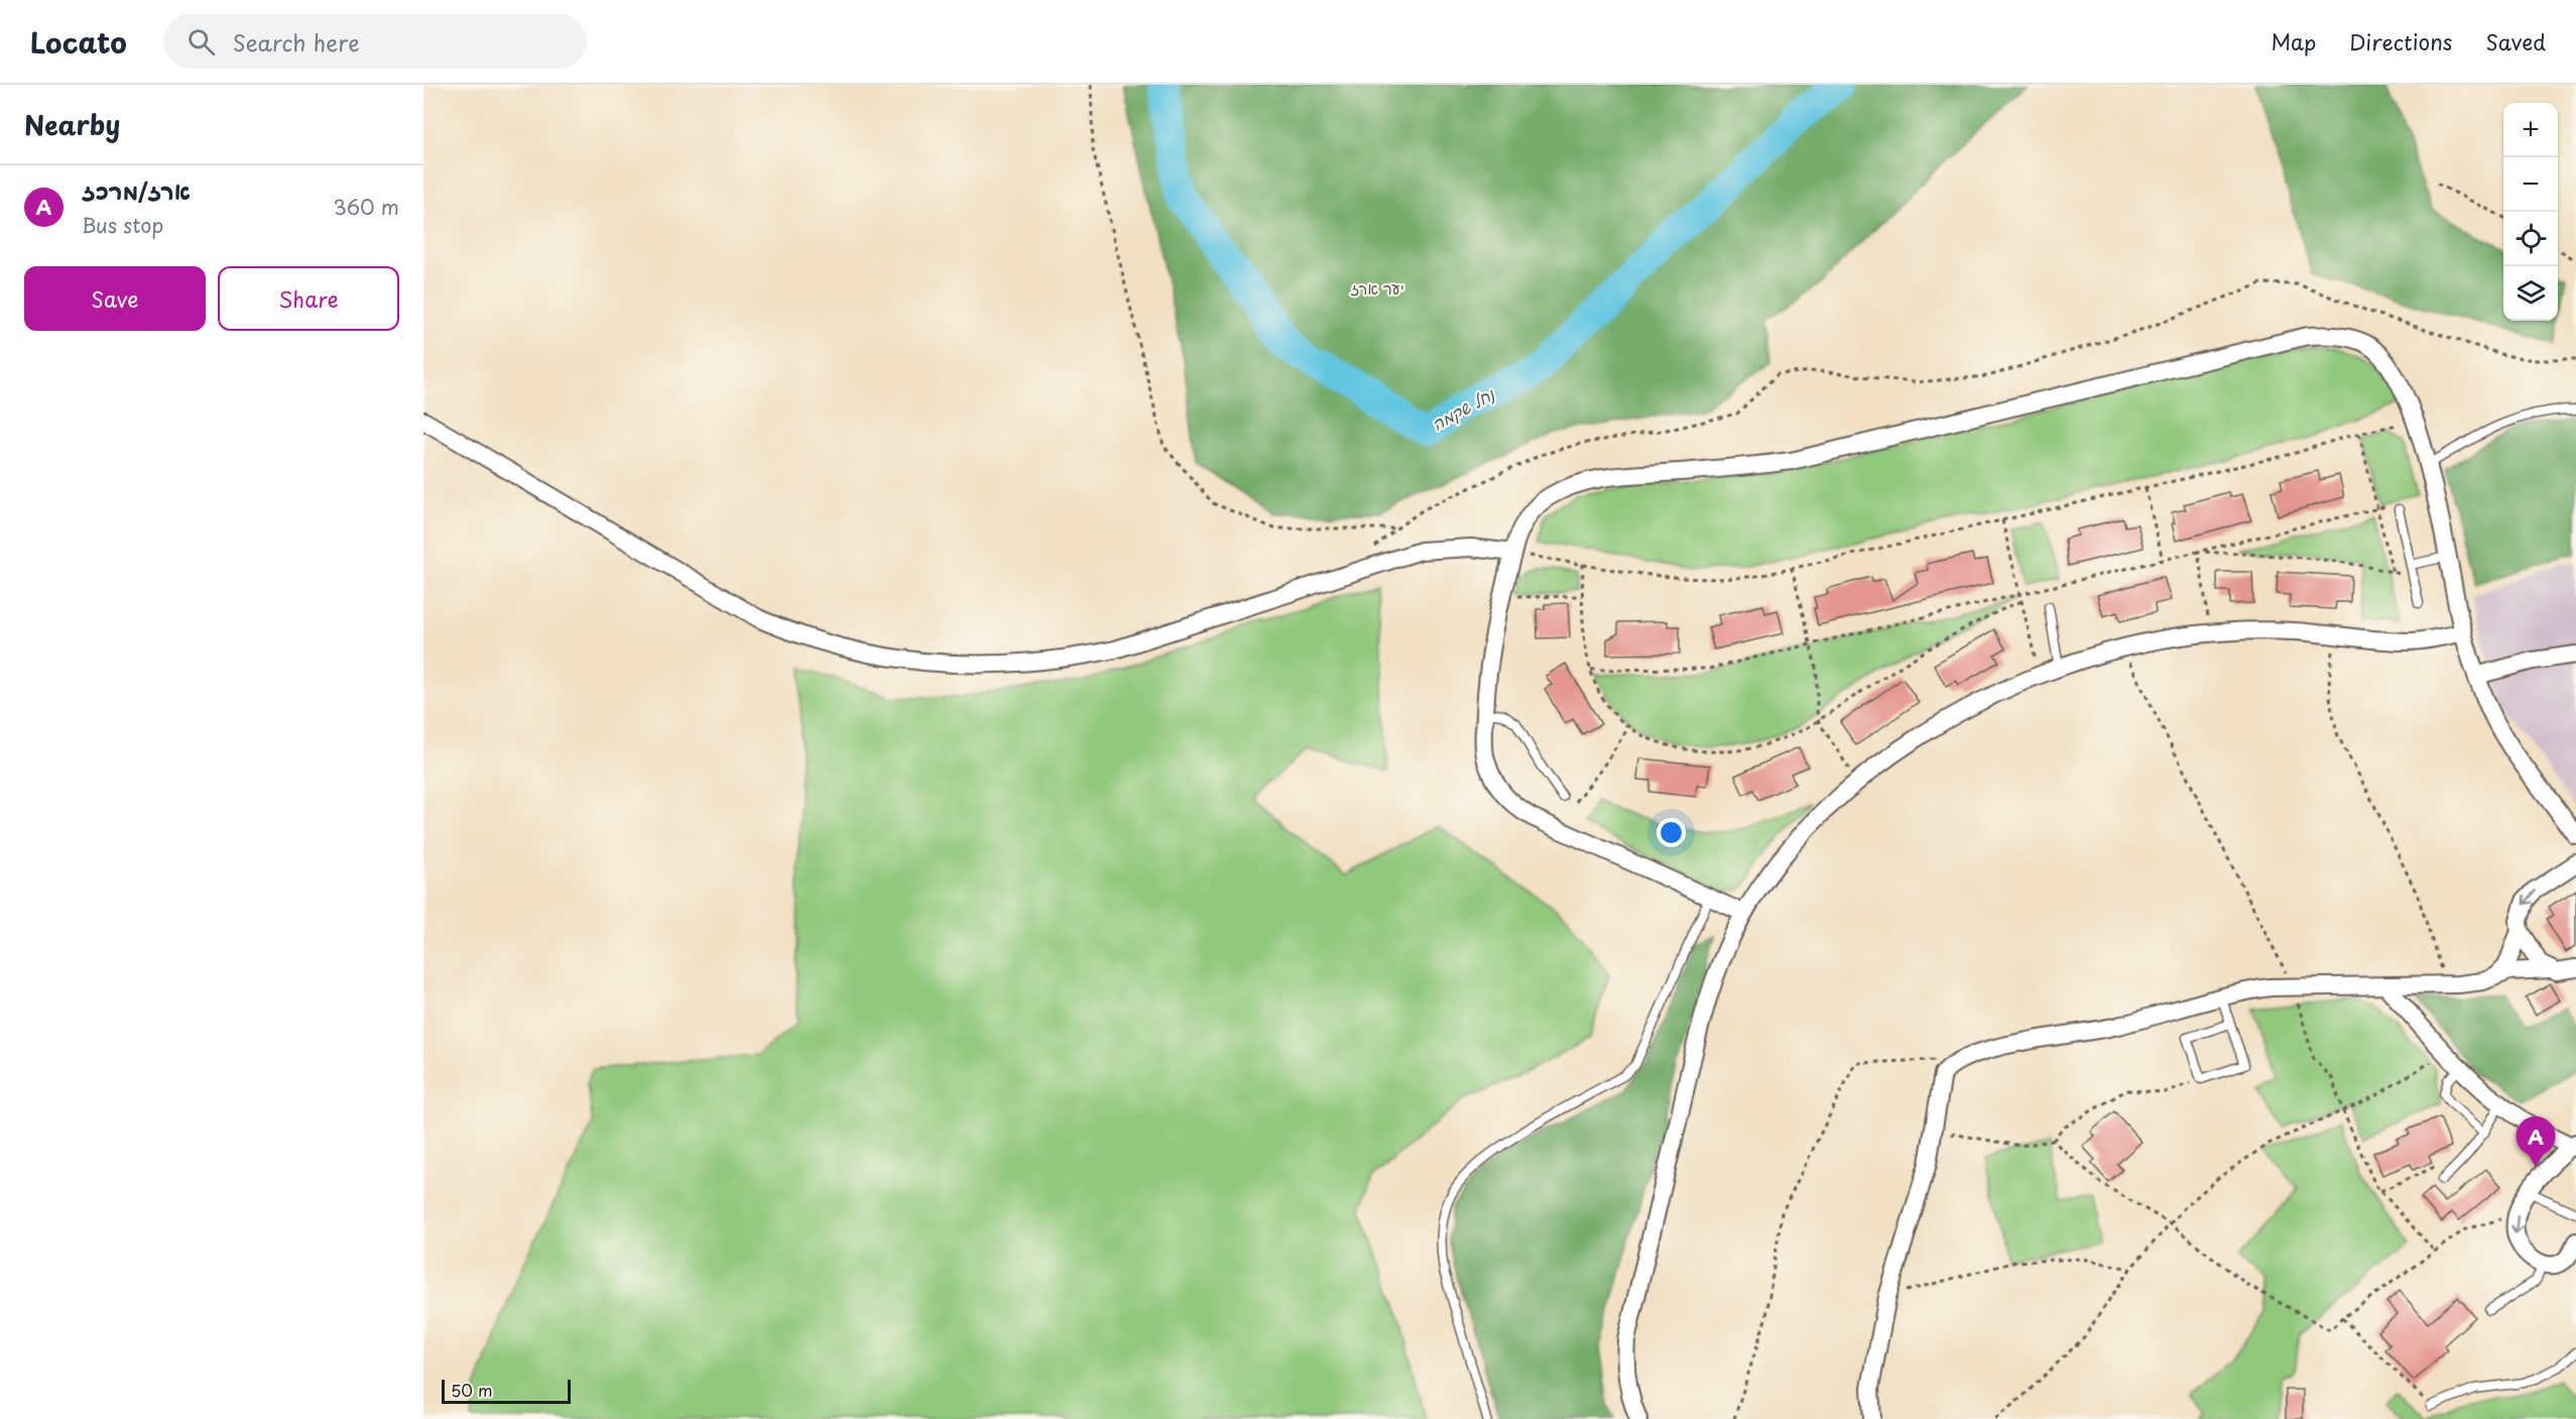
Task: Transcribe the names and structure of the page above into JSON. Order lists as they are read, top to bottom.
{
  "water": ["נחל שקמה"],
  "parks": ["יער ארז"],
  "scale_bar": "50 m",
  "page": {
    "header": "Locato",
    "search": "Search here",
    "nav": ["Map", "Directions", "Saved"],
    "heading": "Nearby",
    "map_buttons": ["+", "−"],
    "list": [
      {
        "mark": "A",
        "name": "ארז/מרכז",
        "note": "Bus stop",
        "value": "360 m"
      }
    ],
    "buttons": ["Save", "Share"],
    "pins": "A",
    "scale": "50 m"
  }
}
